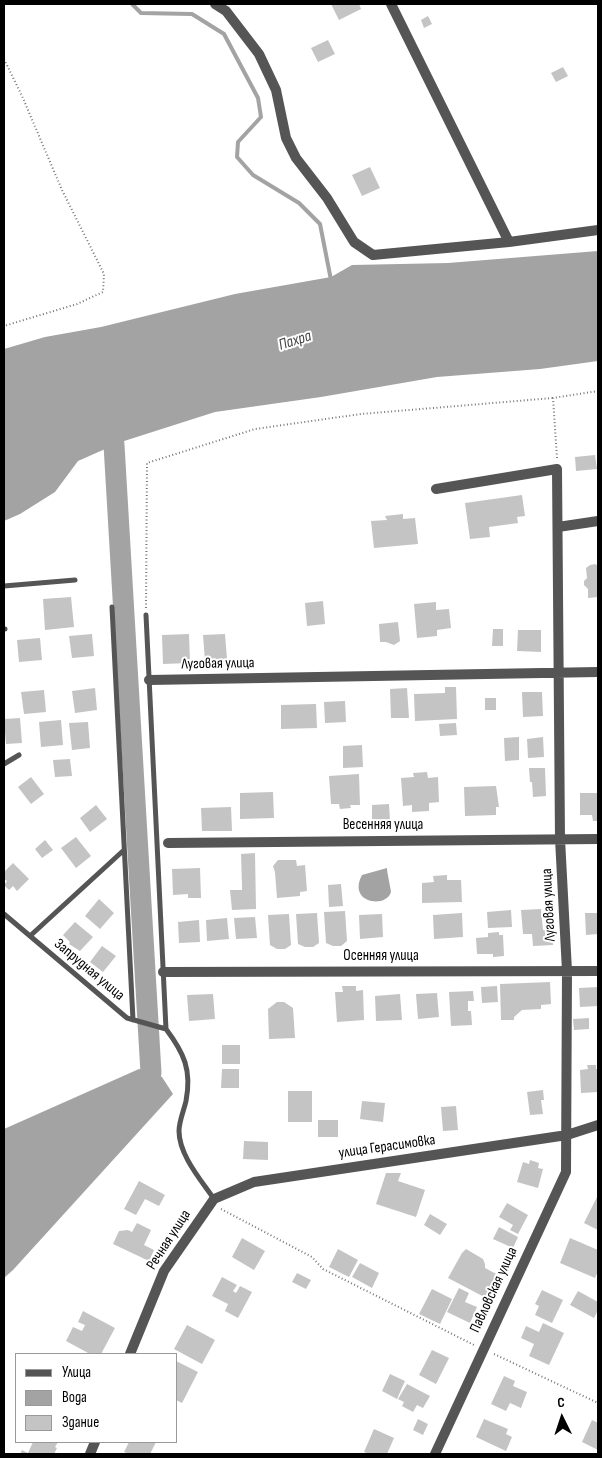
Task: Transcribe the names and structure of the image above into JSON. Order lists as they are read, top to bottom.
{
  "streets": {
    "street": [
      "Луговая улица",
      "Весенняя улица",
      "Осенняя улица",
      "улица Герасимовка",
      "Речная улица",
      "Павловская улица"
    ],
    "lane": ["Запрудная улица"]
  },
  "crossings": [
    ["Луговая улица", "Весенняя улица"],
    ["Луговая улица", "Осенняя улица"],
    ["Луговая улица", "улица Герасимовка"],
    ["Луговая улица", "Павловская улица"],
    ["улица Герасимовка", "Речная улица"],
    ["улица Герасимовка", "Павловская улица"]
  ],
  "water": ["Пахра"],
  "legend": ["Улица", "Вода", "Здание"],
  "north": "top"
}
